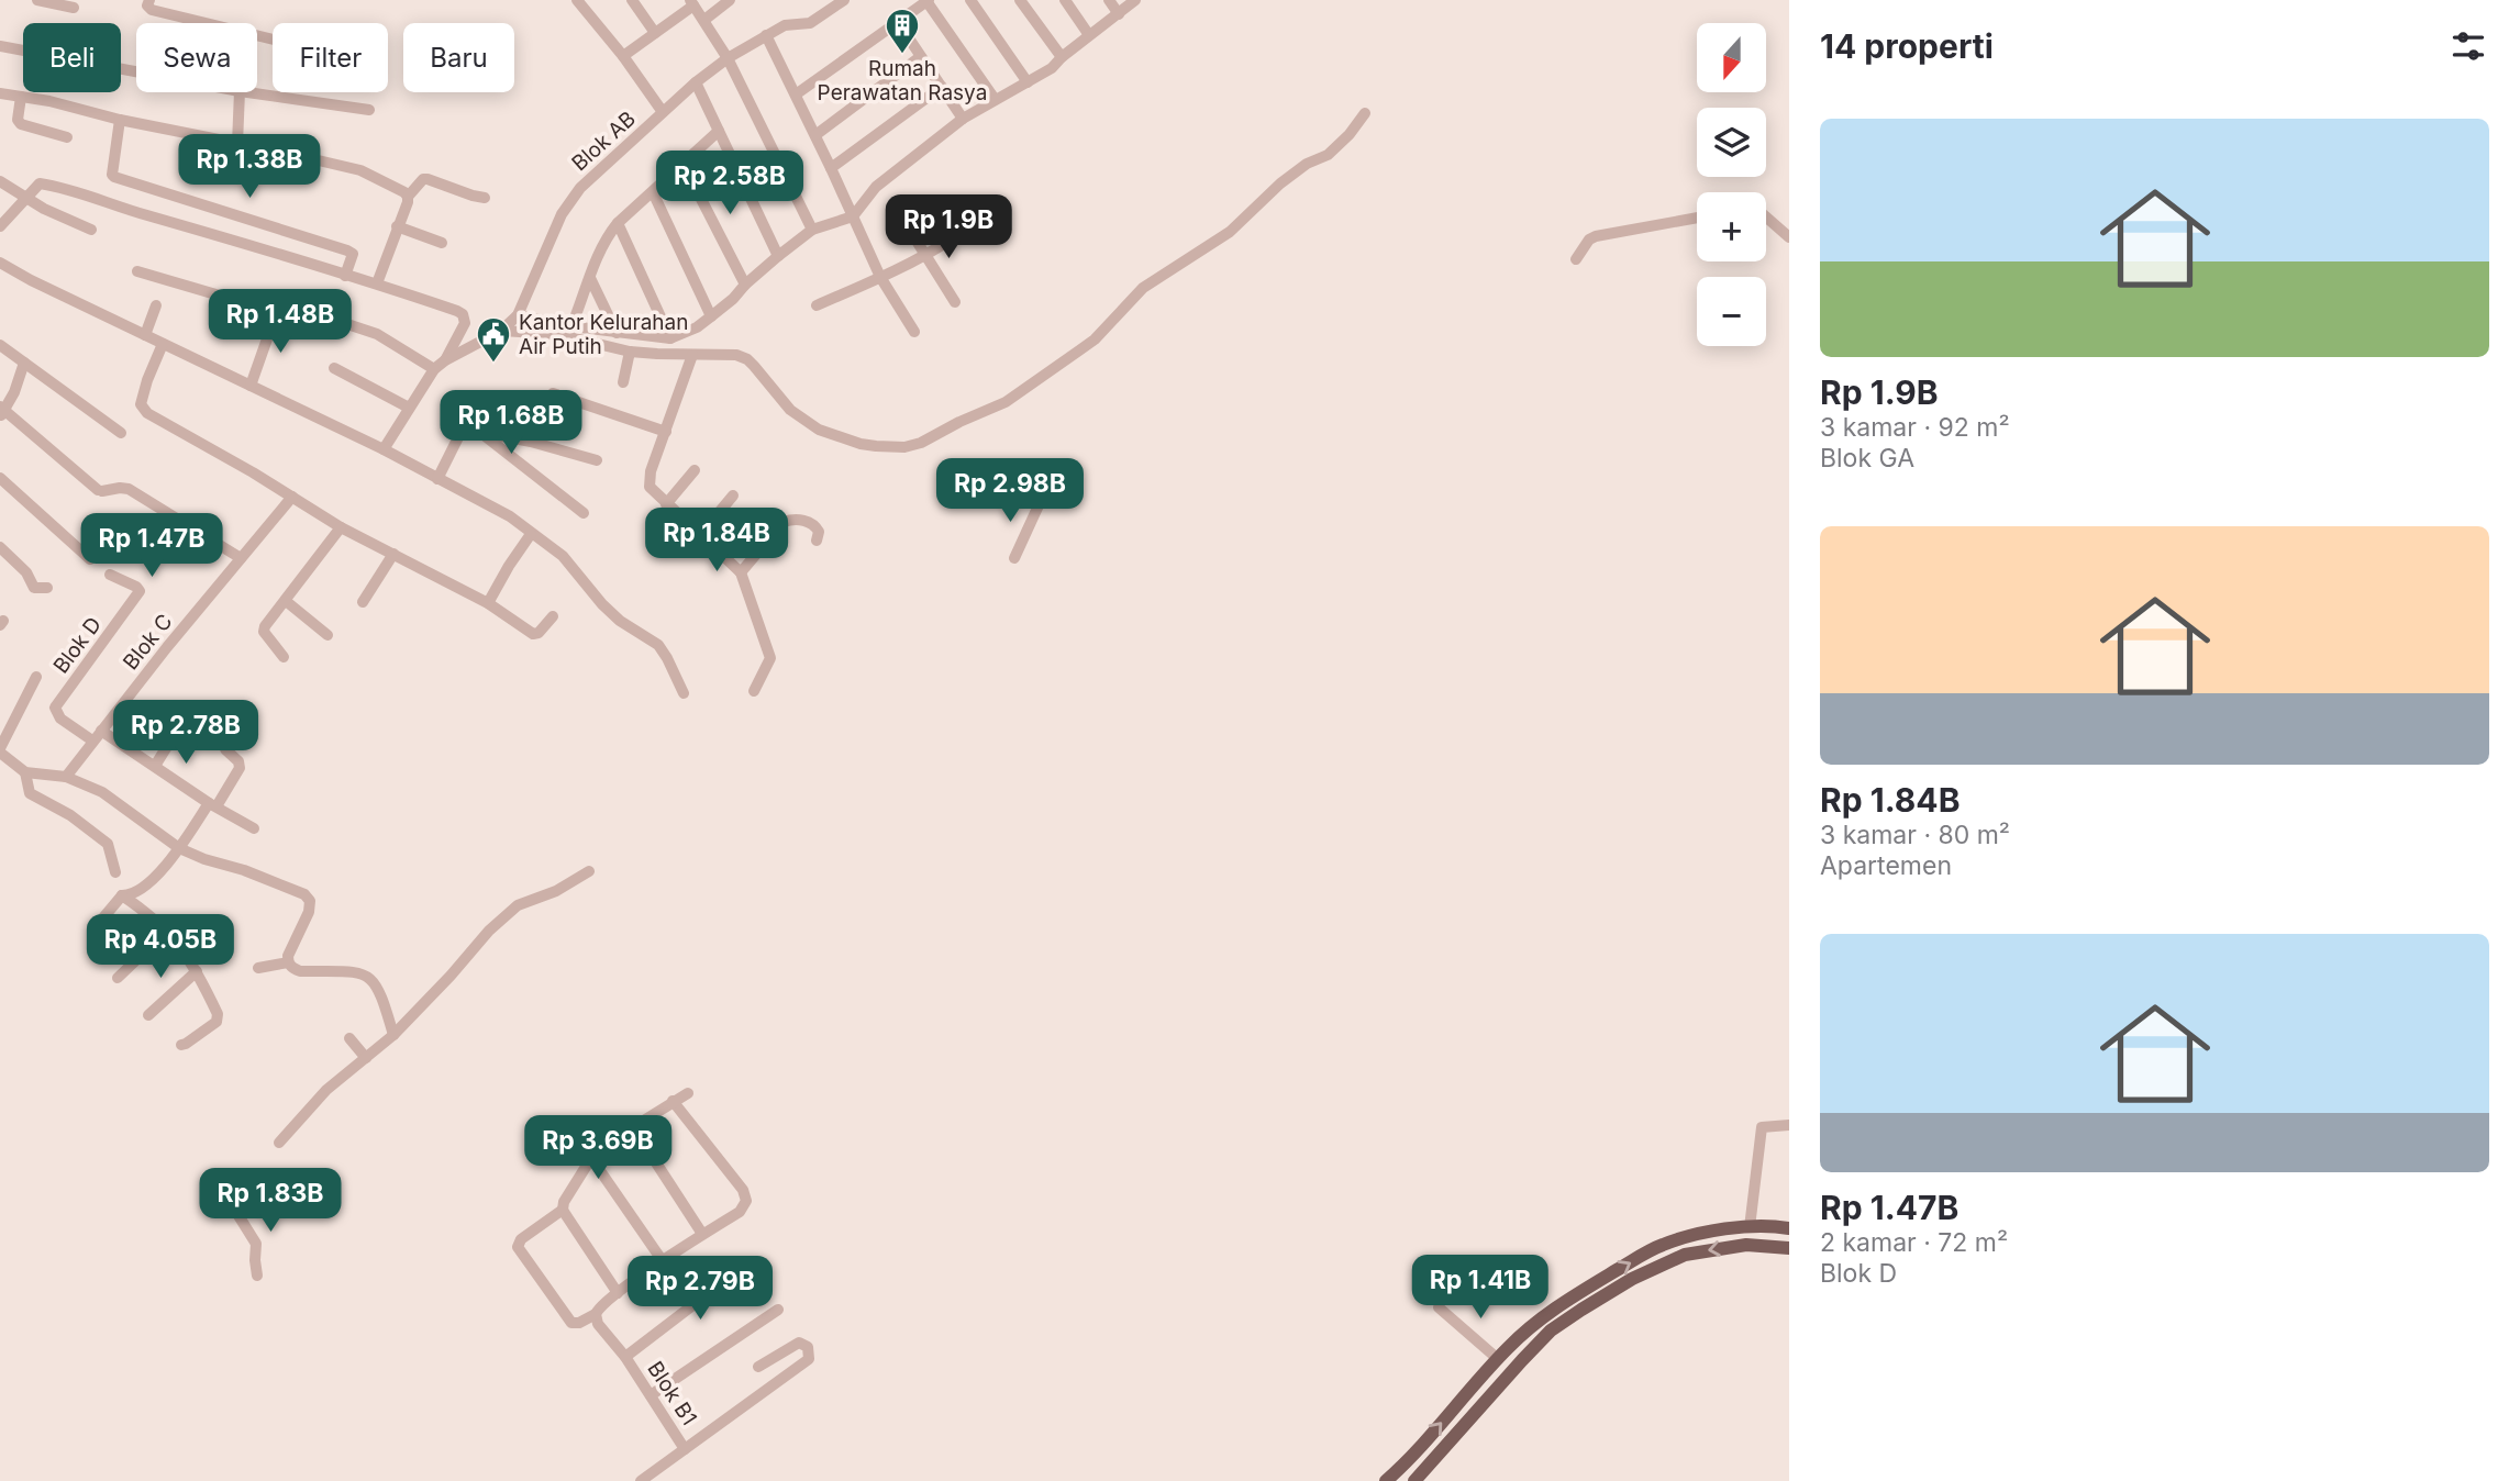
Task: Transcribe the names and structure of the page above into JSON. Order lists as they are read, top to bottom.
{
  "streets": {
    "street": [
      "Blok AB",
      "Blok C",
      "Blok D",
      "Blok B1"
    ]
  },
  "crossings": [
    ["Blok C", "Blok D"]
  ],
  "places": {
    "building": ["Rumah Perawatan Rasya"],
    "public building": ["Kantor Kelurahan Air Putih"]
  },
  "north": "bottom",
  "page": {
    "heading": "14 properti",
    "map_buttons": ["+", "−"],
    "chip": [
      "Beli",
      "Sewa",
      "Filter",
      "Baru"
    ],
    "list": [
      {
        "name": "Rp 1.9B",
        "note": "3 kamar · 92 m² · Blok GA"
      },
      {
        "name": "Rp 1.84B",
        "note": "3 kamar · 80 m² · Apartemen"
      },
      {
        "name": "Rp 1.47B",
        "note": "2 kamar · 72 m² · Blok D"
      }
    ],
    "price": [
      "Rp 1.38B",
      "Rp 2.58B",
      "Rp 1.9B",
      "Rp 1.48B",
      "Rp 1.68B",
      "Rp 2.98B",
      "Rp 1.84B",
      "Rp 1.47B",
      "Rp 2.78B",
      "Rp 4.05B",
      "Rp 3.69B",
      "Rp 1.83B",
      "Rp 1.41B",
      "Rp 2.79B"
    ]
  }
}
